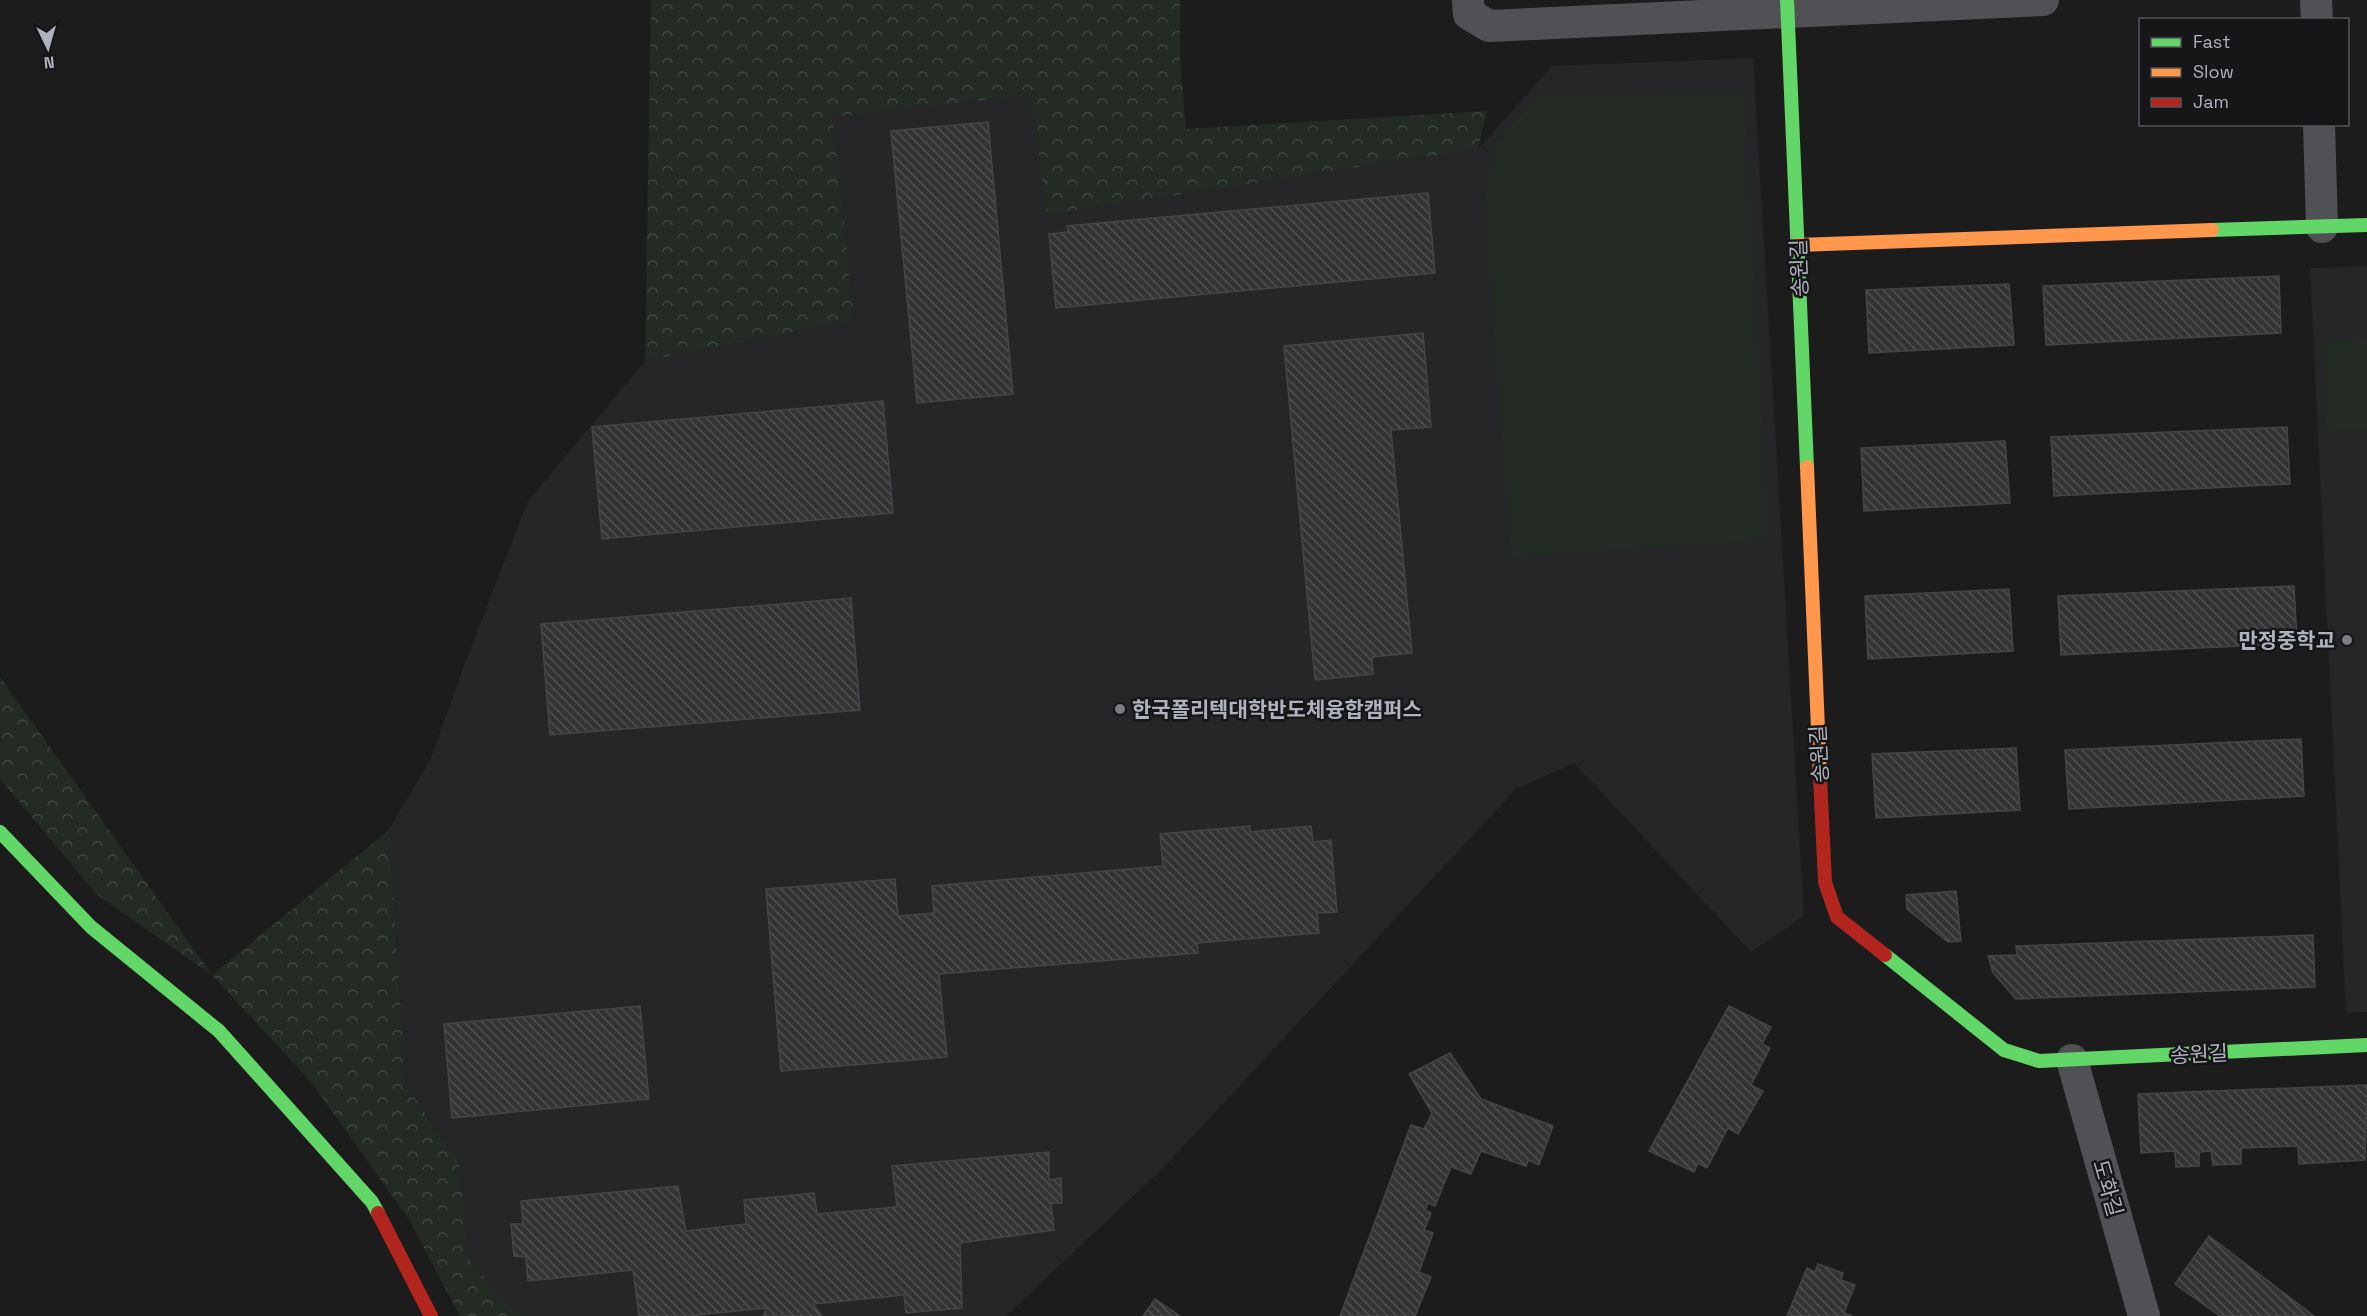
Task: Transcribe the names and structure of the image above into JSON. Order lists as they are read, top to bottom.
{
  "streets": {
    "street": ["송원길", "도화길"]
  },
  "crossings": [
    ["송원길", "도화길"]
  ],
  "places": ["만정중학교", "한국폴리텍대학반도체융합캠퍼스"],
  "legend": ["Fast", "Slow", "Jam"],
  "north": "bottom"
}
